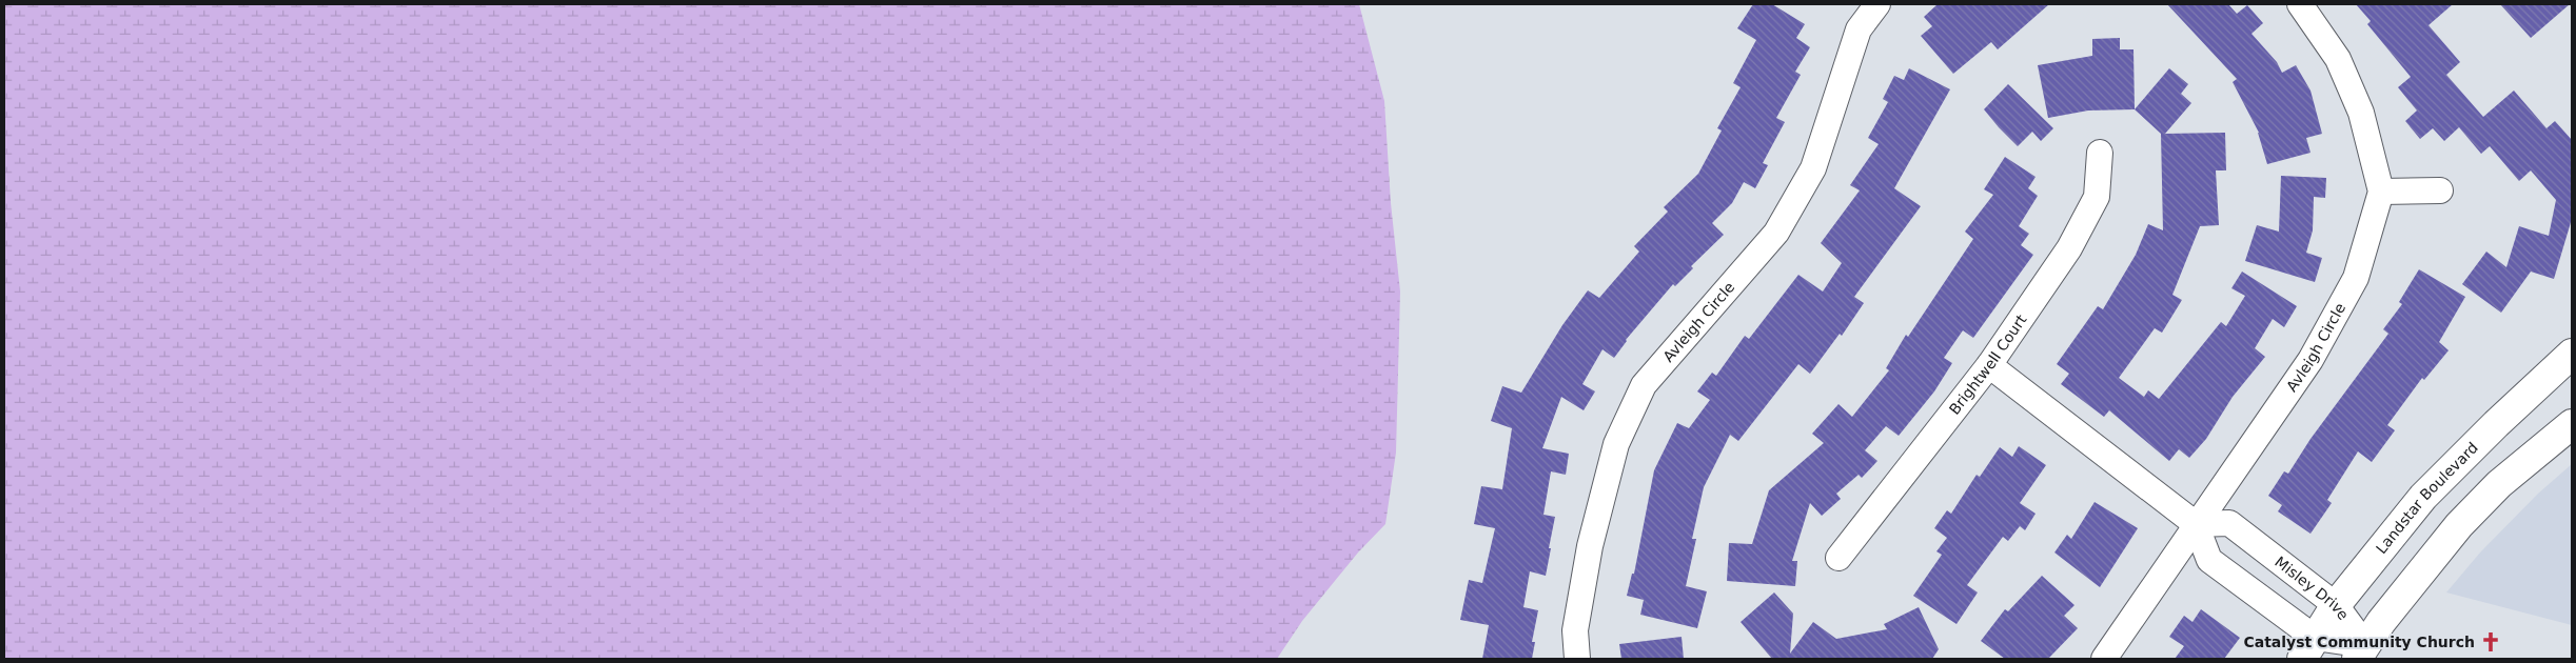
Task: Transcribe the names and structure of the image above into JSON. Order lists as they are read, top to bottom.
{
  "streets": {
    "main road": ["Landstar Boulevard"],
    "street": ["Avleigh Circle", "Brightwell Court", "Misley Drive"]
  },
  "crossings": [
    ["Avleigh Circle", "Misley Drive"],
    ["Landstar Boulevard", "Misley Drive"]
  ],
  "places": {
    "church": ["Catalyst Community Church"]
  }
}
